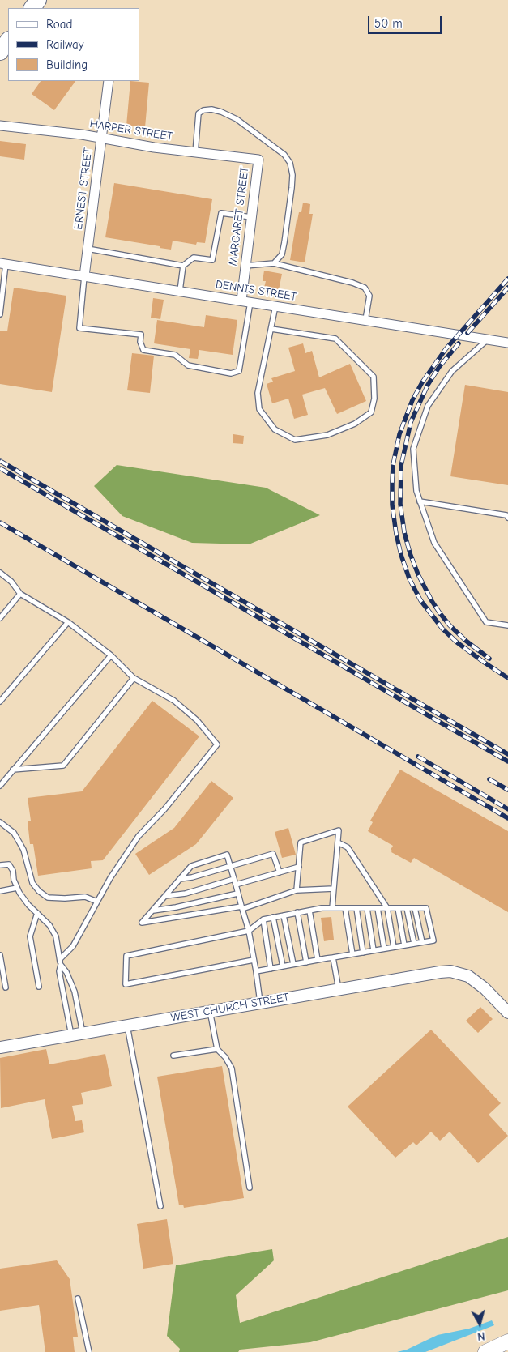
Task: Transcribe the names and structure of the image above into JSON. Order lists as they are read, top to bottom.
{
  "streets": {
    "street": [
      "HARPER STREET",
      "ERNEST STREET",
      "MARGARET STREET",
      "DENNIS STREET",
      "WEST CHURCH STREET"
    ]
  },
  "crossings": [
    ["HARPER STREET", "ERNEST STREET"],
    ["HARPER STREET", "MARGARET STREET"],
    ["ERNEST STREET", "DENNIS STREET"],
    ["MARGARET STREET", "DENNIS STREET"]
  ],
  "legend": ["Road", "Railway", "Building"],
  "scale_bar": "50 m",
  "north": "bottom"
}
